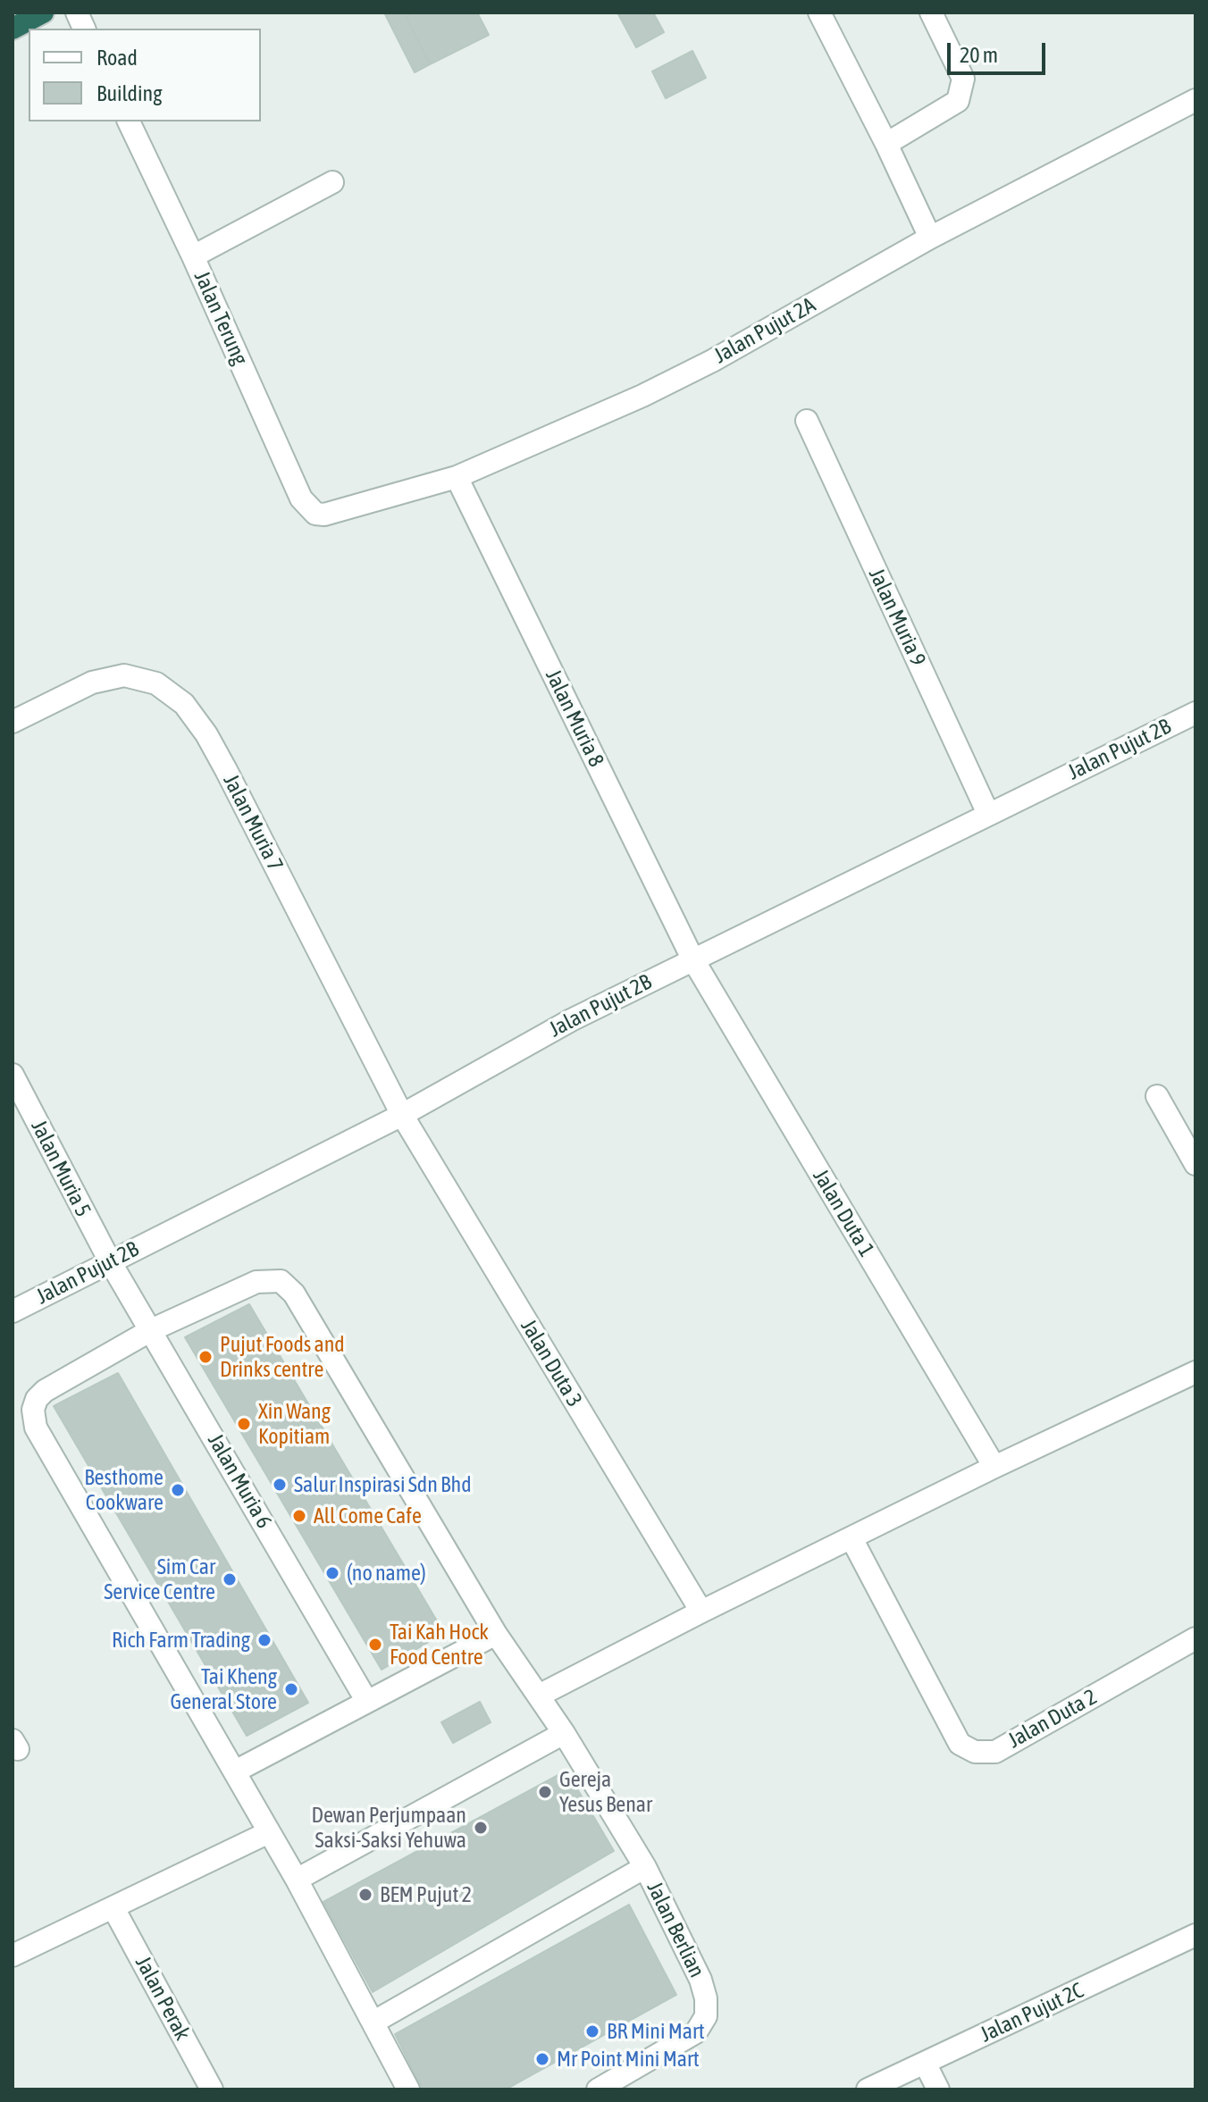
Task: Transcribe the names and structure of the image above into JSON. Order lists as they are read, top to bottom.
{
  "streets": {
    "street": [
      "Jalan Terung",
      "Jalan Pujut 2A",
      "Jalan Muria 9",
      "Jalan Muria 8",
      "Jalan Pujut 2B",
      "Jalan Muria 7",
      "Jalan Muria 5",
      "Jalan Duta 1",
      "Jalan Duta 3",
      "Jalan Muria 6",
      "Jalan Duta 2",
      "Jalan Berlian",
      "Jalan Perak",
      "Jalan Pujut 2C"
    ]
  },
  "crossings": [
    ["Jalan Terung", "Jalan Pujut 2A"],
    ["Jalan Pujut 2A", "Jalan Muria 8"],
    ["Jalan Muria 9", "Jalan Pujut 2B"],
    ["Jalan Muria 8", "Jalan Pujut 2B"],
    ["Jalan Muria 8", "Jalan Duta 1"],
    ["Jalan Pujut 2B", "Jalan Muria 7"],
    ["Jalan Pujut 2B", "Jalan Muria 5"],
    ["Jalan Pujut 2B", "Jalan Duta 1"],
    ["Jalan Pujut 2B", "Jalan Duta 3"],
    ["Jalan Pujut 2B", "Jalan Muria 6"],
    ["Jalan Muria 7", "Jalan Duta 3"],
    ["Jalan Muria 5", "Jalan Muria 6"],
    ["Jalan Muria 6", "Jalan Berlian"]
  ],
  "places": [
    "Pujut Foods and Drinks centre",
    "Xin Wang Kopitiam",
    "Salur Inspirasi Sdn Bhd",
    "Besthome Cookware",
    "All Come Cafe",
    "(no name)",
    "Sim Car Service Centre",
    "Rich Farm Trading",
    "Tai Kah Hock Food Centre",
    "Tai Kheng General Store",
    "Gereja Yesus Benar",
    "Dewan Perjumpaan Saksi-Saksi Yehuwa",
    "BEM Pujut 2",
    "BR Mini Mart",
    "Mr Point Mini Mart"
  ],
  "legend": ["Road", "Building"],
  "scale_bar": "20 m"
}
